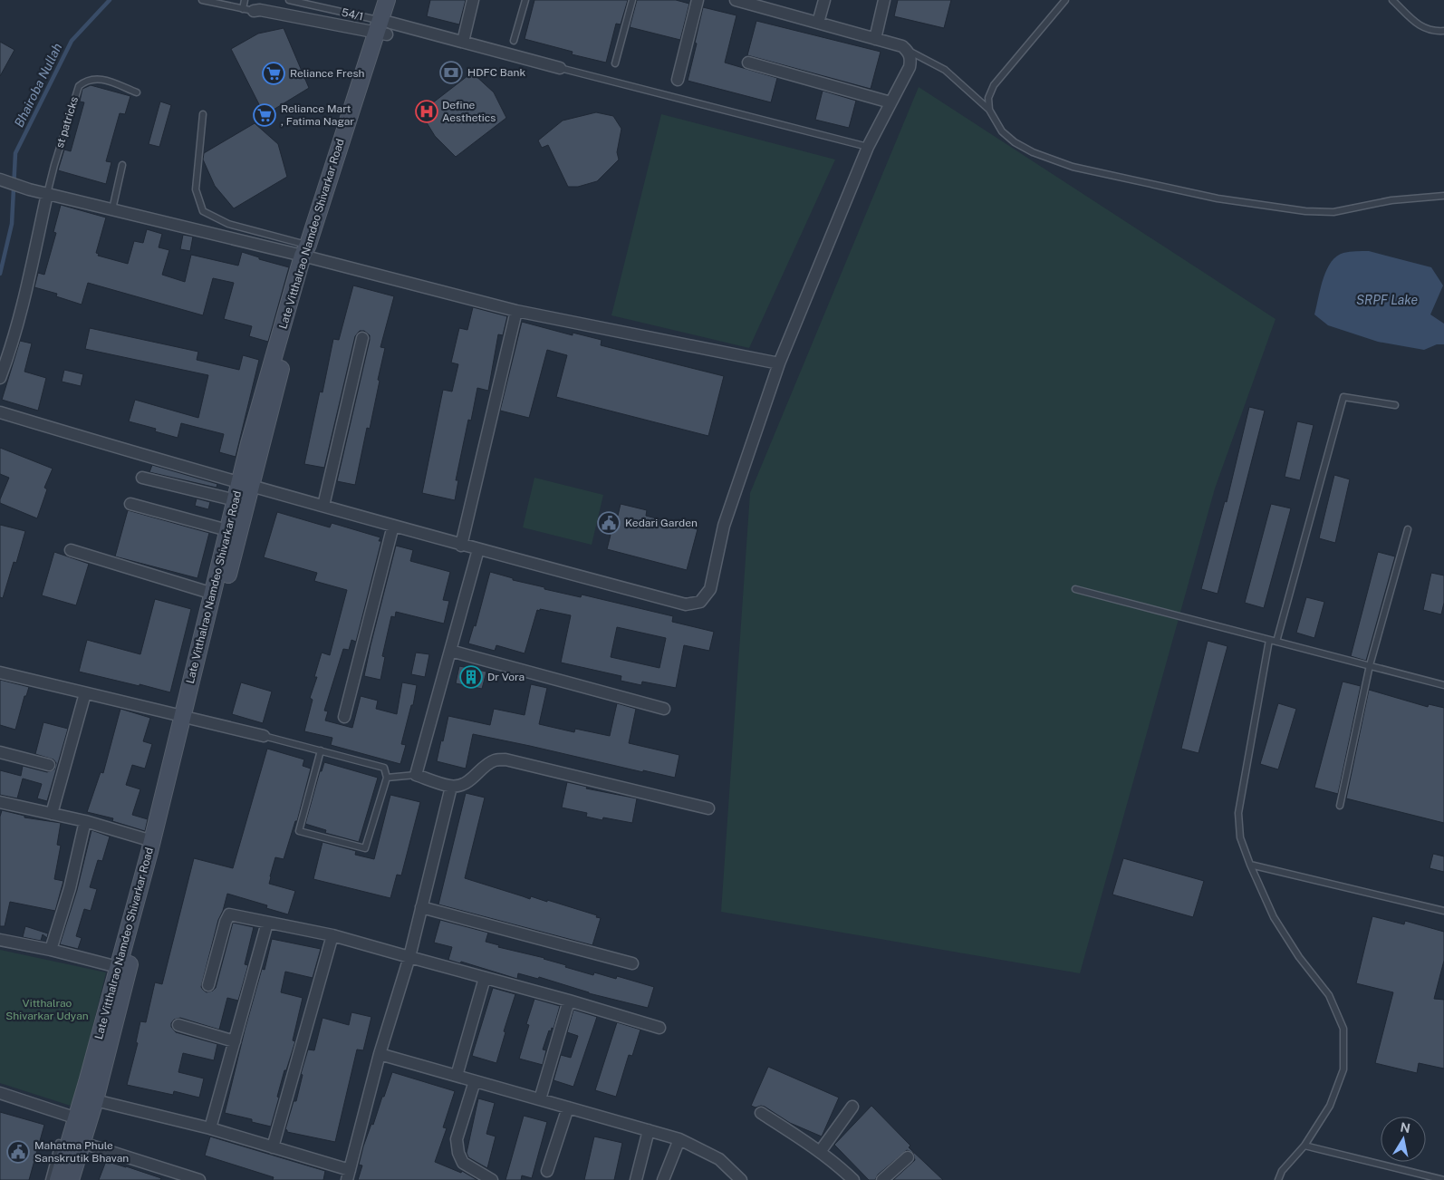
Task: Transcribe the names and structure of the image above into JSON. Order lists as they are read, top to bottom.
{
  "streets": {
    "main road": ["Late Vitthalrao Namdeo Shivarkar Road"],
    "lane": ["54/1", "st patricks"]
  },
  "crossings": [
    ["54/1", "Late Vitthalrao Namdeo Shivarkar Road"]
  ],
  "water": ["Bhairoba Nullah", "SRPF Lake"],
  "parks": ["Vitthalrao Shivarkar Udyan"],
  "places": {
    "bank": ["HDFC Bank"],
    "supermarket": ["Reliance Fresh", "Reliance Mart , Fatima Nagar"],
    "hospital": ["Define Aesthetics"],
    "public building": ["Kedari Garden", "Mahatma Phule Sanskrutik Bhavan"],
    "building": ["Dr Vora"]
  },
  "north": "top"
}
